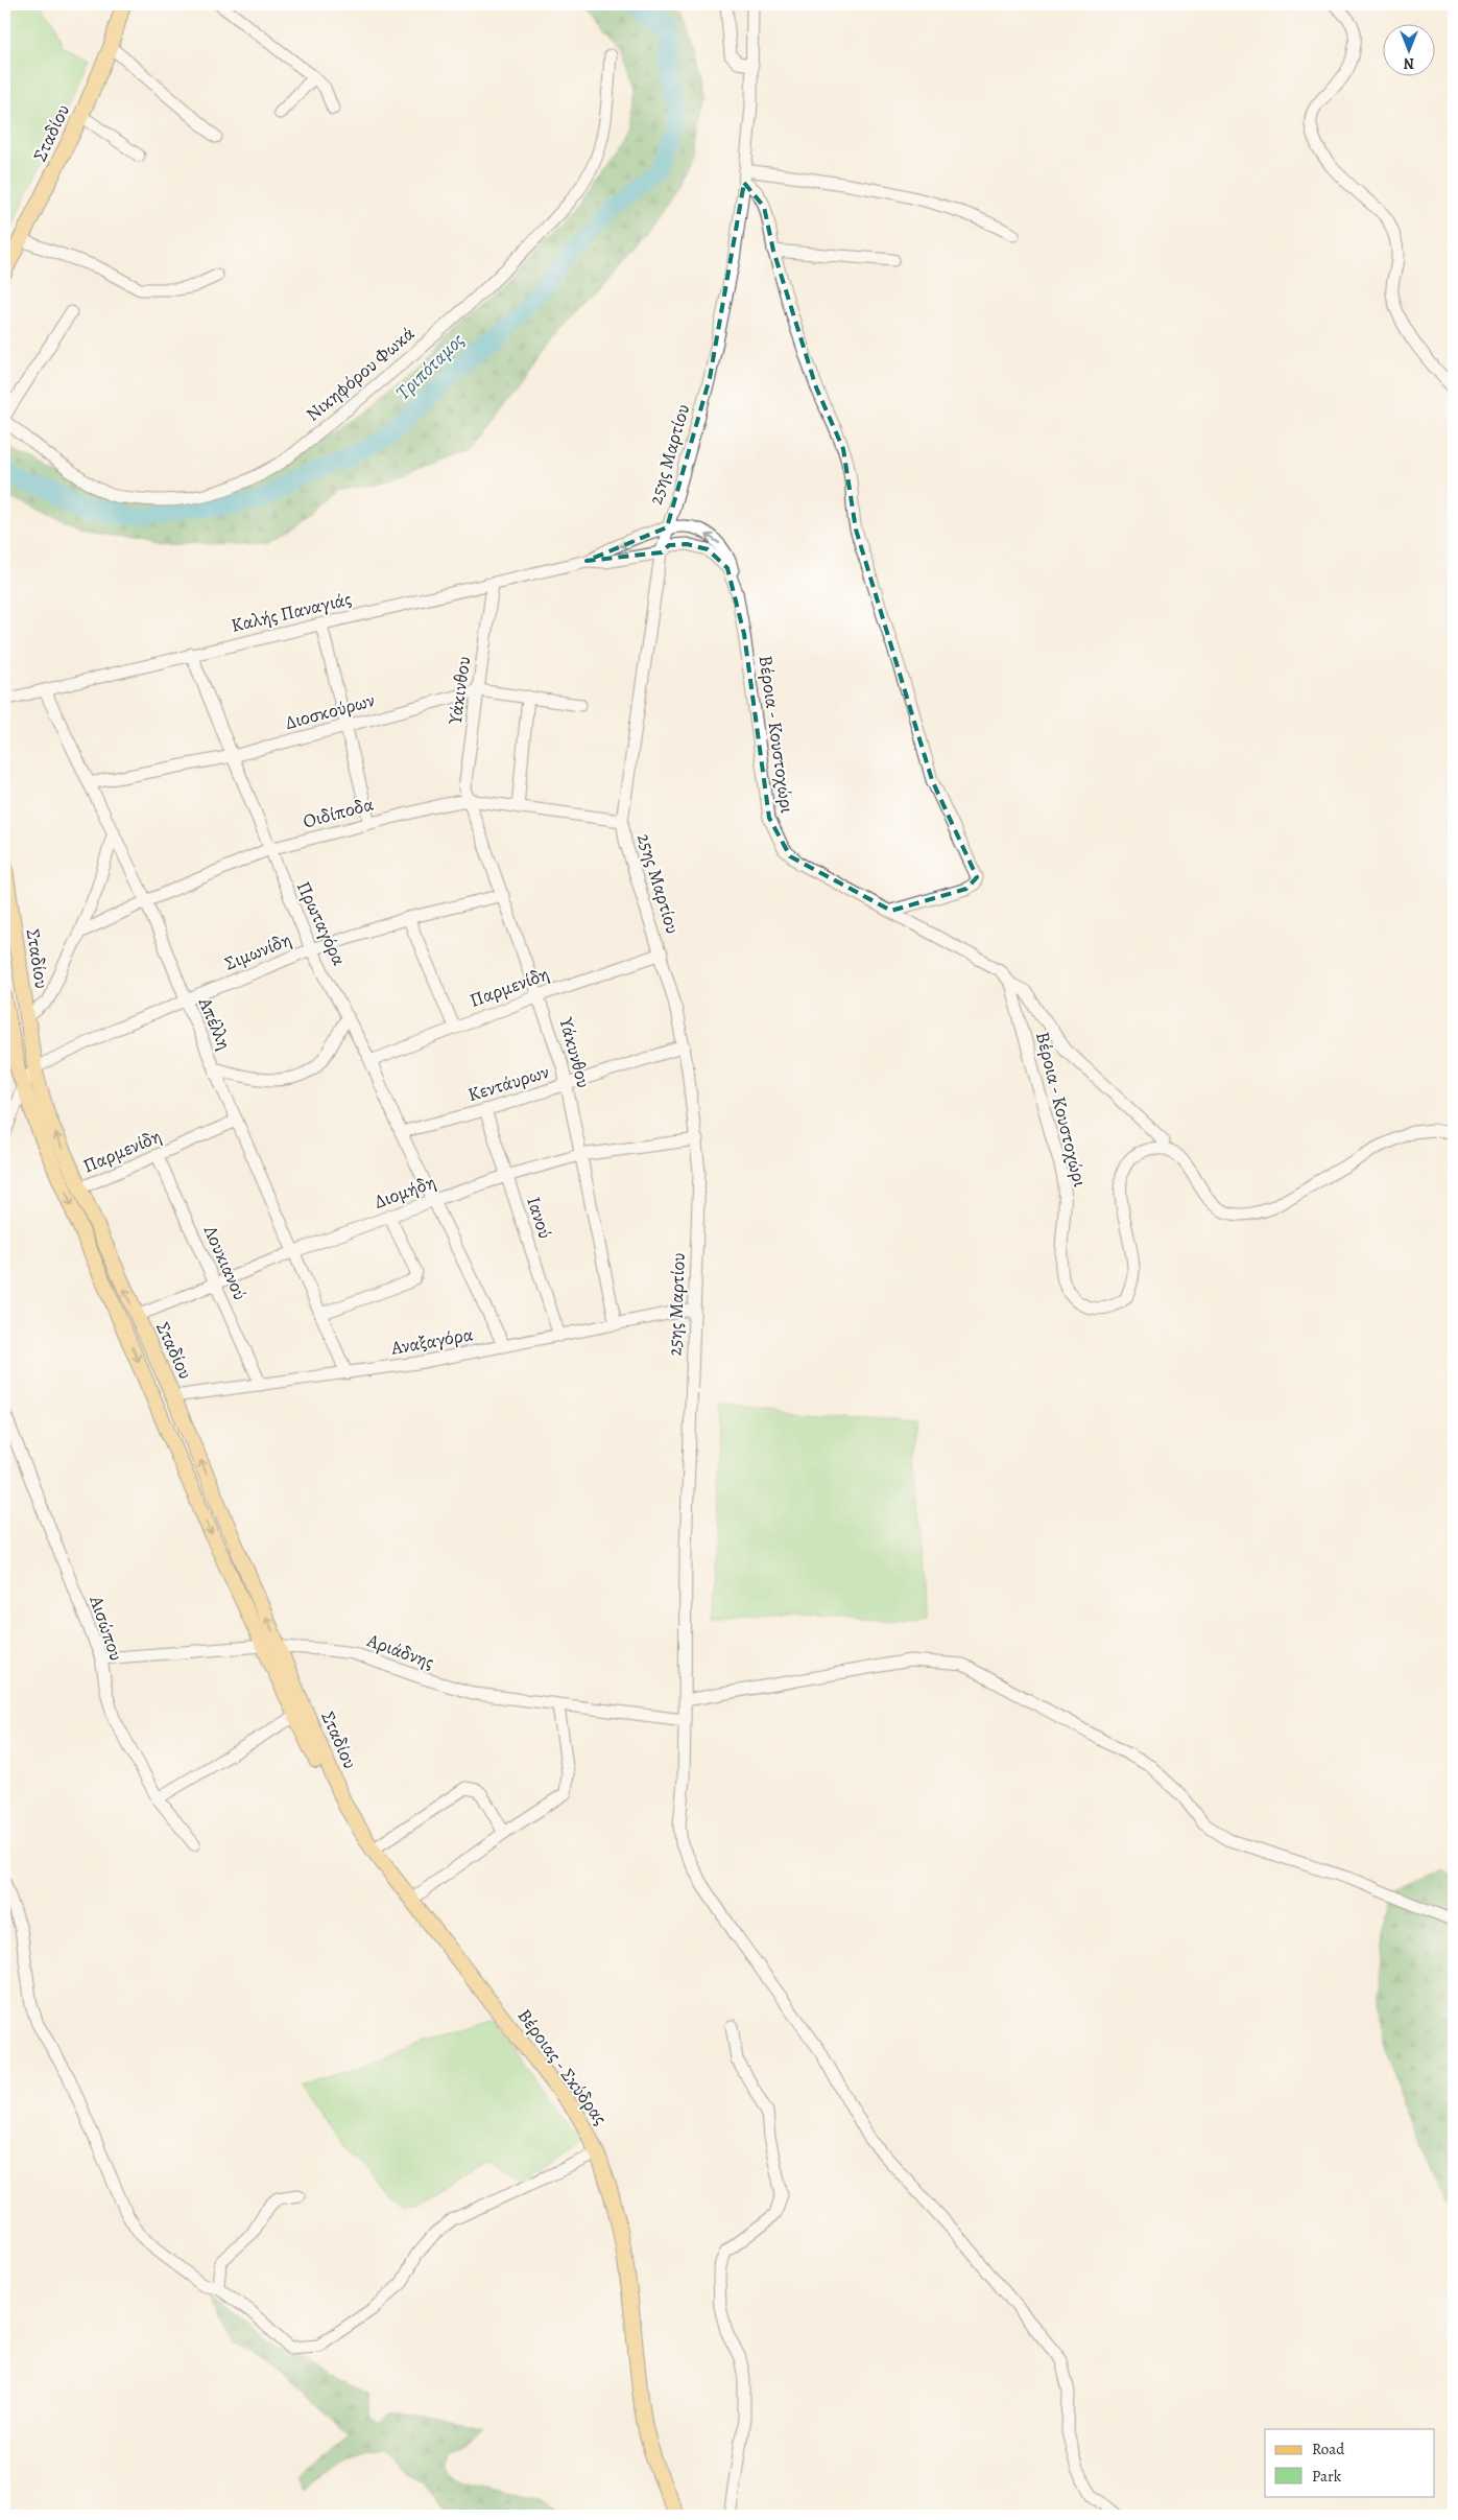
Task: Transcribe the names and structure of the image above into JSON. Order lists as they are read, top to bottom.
{
  "streets": {
    "main road": ["Σταδίου", "Βέροιας - Σκύδρας"],
    "street": [
      "Νικηφόρου Φωκά",
      "25ης Μαρτίου",
      "Καλής Παναγιάς",
      "Υάκινθου",
      "Διοσκούρων",
      "Βέροια - Κουστοχώρι",
      "Οιδίποδα",
      "Πρωταγόρα",
      "Σιμωνίδη",
      "Παρμενίδη",
      "Απέλλη",
      "Υάκυνθου",
      "Κεντάυρων",
      "Διομήδη",
      "Ιανού",
      "Λουκιανού",
      "Αναξαγόρα",
      "Αισώπου",
      "Αριάδνης"
    ]
  },
  "crossings": [
    ["Σταδίου", "Σιμωνίδη"],
    ["Σταδίου", "Παρμενίδη"],
    ["Σταδίου", "Διομήδη"],
    ["Σταδίου", "Αναξαγόρα"],
    ["Σταδίου", "Αριάδνης"],
    ["Σταδίου", "Βέροιας - Σκύδρας"],
    ["25ης Μαρτίου", "Καλής Παναγιάς"],
    ["25ης Μαρτίου", "Βέροια - Κουστοχώρι"],
    ["25ης Μαρτίου", "Οιδίποδα"],
    ["25ης Μαρτίου", "Παρμενίδη"],
    ["25ης Μαρτίου", "Κεντάυρων"],
    ["25ης Μαρτίου", "Διομήδη"],
    ["25ης Μαρτίου", "Αναξαγόρα"],
    ["25ης Μαρτίου", "Αριάδνης"],
    ["Καλής Παναγιάς", "Υάκινθου"],
    ["Καλής Παναγιάς", "Βέροια - Κουστοχώρι"],
    ["Καλής Παναγιάς", "Πρωταγόρα"],
    ["Καλής Παναγιάς", "Απέλλη"],
    ["Υάκινθου", "Διοσκούρων"],
    ["Υάκινθου", "Οιδίποδα"],
    ["Υάκινθου", "Υάκυνθου"],
    ["Διοσκούρων", "Πρωταγόρα"],
    ["Διοσκούρων", "Απέλλη"],
    ["Οιδίποδα", "Πρωταγόρα"],
    ["Οιδίποδα", "Απέλλη"],
    ["Οιδίποδα", "Υάκυνθου"],
    ["Πρωταγόρα", "Σιμωνίδη"],
    ["Πρωταγόρα", "Παρμενίδη"],
    ["Πρωταγόρα", "Κεντάυρων"],
    ["Πρωταγόρα", "Διομήδη"],
    ["Πρωταγόρα", "Αναξαγόρα"],
    ["Σιμωνίδη", "Απέλλη"],
    ["Σιμωνίδη", "Υάκυνθου"],
    ["Παρμενίδη", "Απέλλη"],
    ["Παρμενίδη", "Υάκυνθου"],
    ["Παρμενίδη", "Λουκιανού"],
    ["Απέλλη", "Διομήδη"],
    ["Απέλλη", "Αναξαγόρα"],
    ["Υάκυνθου", "Κεντάυρων"],
    ["Υάκυνθου", "Διομήδη"],
    ["Υάκυνθου", "Αναξαγόρα"],
    ["Κεντάυρων", "Ιανού"],
    ["Διομήδη", "Ιανού"],
    ["Διομήδη", "Λουκιανού"],
    ["Ιανού", "Αναξαγόρα"],
    ["Λουκιανού", "Αναξαγόρα"],
    ["Αισώπου", "Αριάδνης"]
  ],
  "water": ["Τριπόταμος"],
  "legend": ["Road", "Park"],
  "north": "bottom"
}
